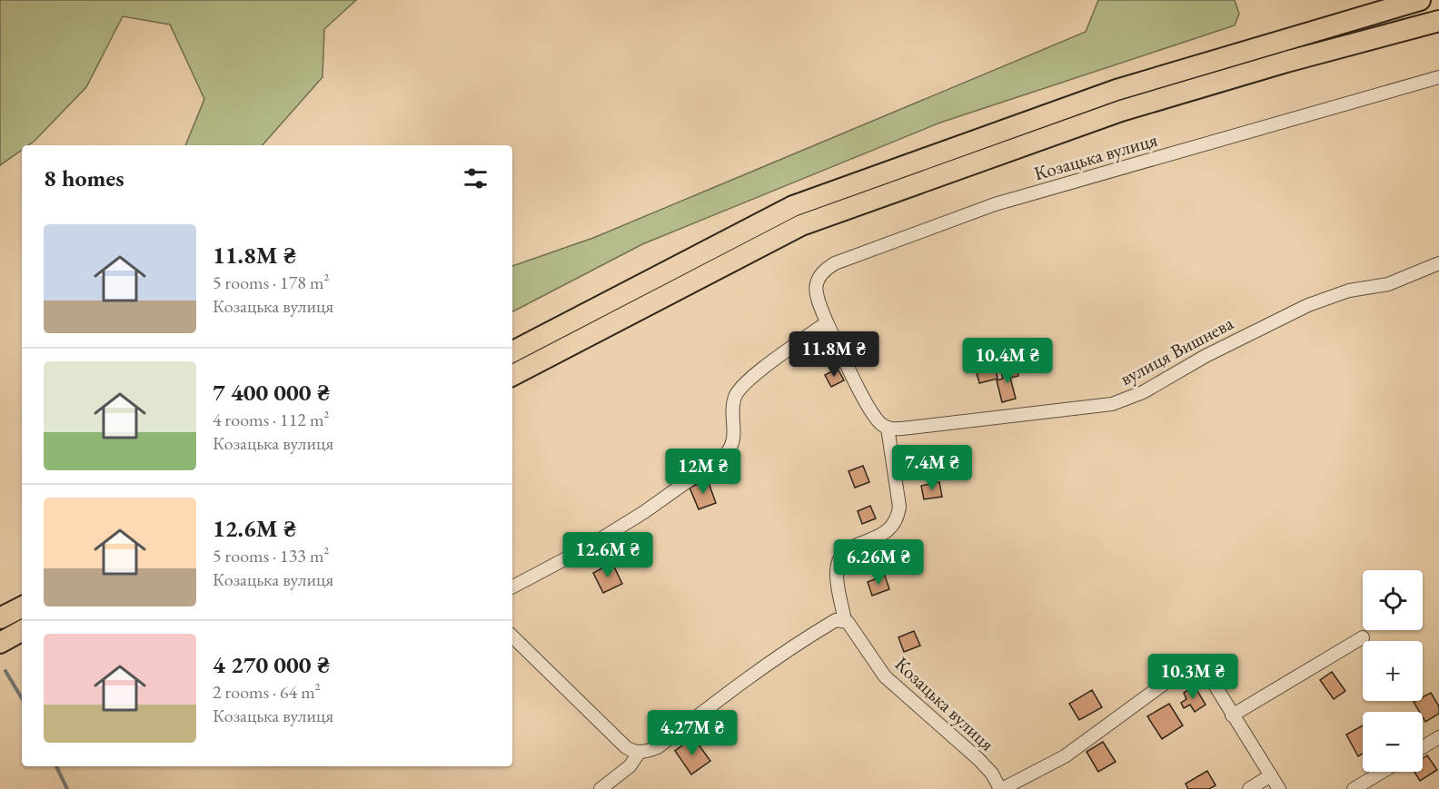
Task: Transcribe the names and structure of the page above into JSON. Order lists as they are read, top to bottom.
{
  "streets": {
    "street": ["Козацька вулиця", "вулиця Вишнева"]
  },
  "crossings": [
    ["Козацька вулиця", "вулиця Вишнева"]
  ],
  "page": {
    "heading": "8 homes",
    "list": [
      {
        "name": "11.8M ₴",
        "note": "5 rooms · 178 m² · Козацька вулиця"
      },
      {
        "name": "7 400 000 ₴",
        "note": "4 rooms · 112 m² · Козацька вулиця"
      },
      {
        "name": "12.6M ₴",
        "note": "5 rooms · 133 m² · Козацька вулиця"
      },
      {
        "name": "4 270 000 ₴",
        "note": "2 rooms · 64 m² · Козацька вулиця"
      }
    ],
    "price": [
      "11.8M ₴",
      "10.4M ₴",
      "7.4M ₴",
      "12M ₴",
      "12.6M ₴",
      "6.26M ₴",
      "10.3M ₴",
      "4.27M ₴"
    ],
    "map_buttons": ["+", "−"]
  }
}
